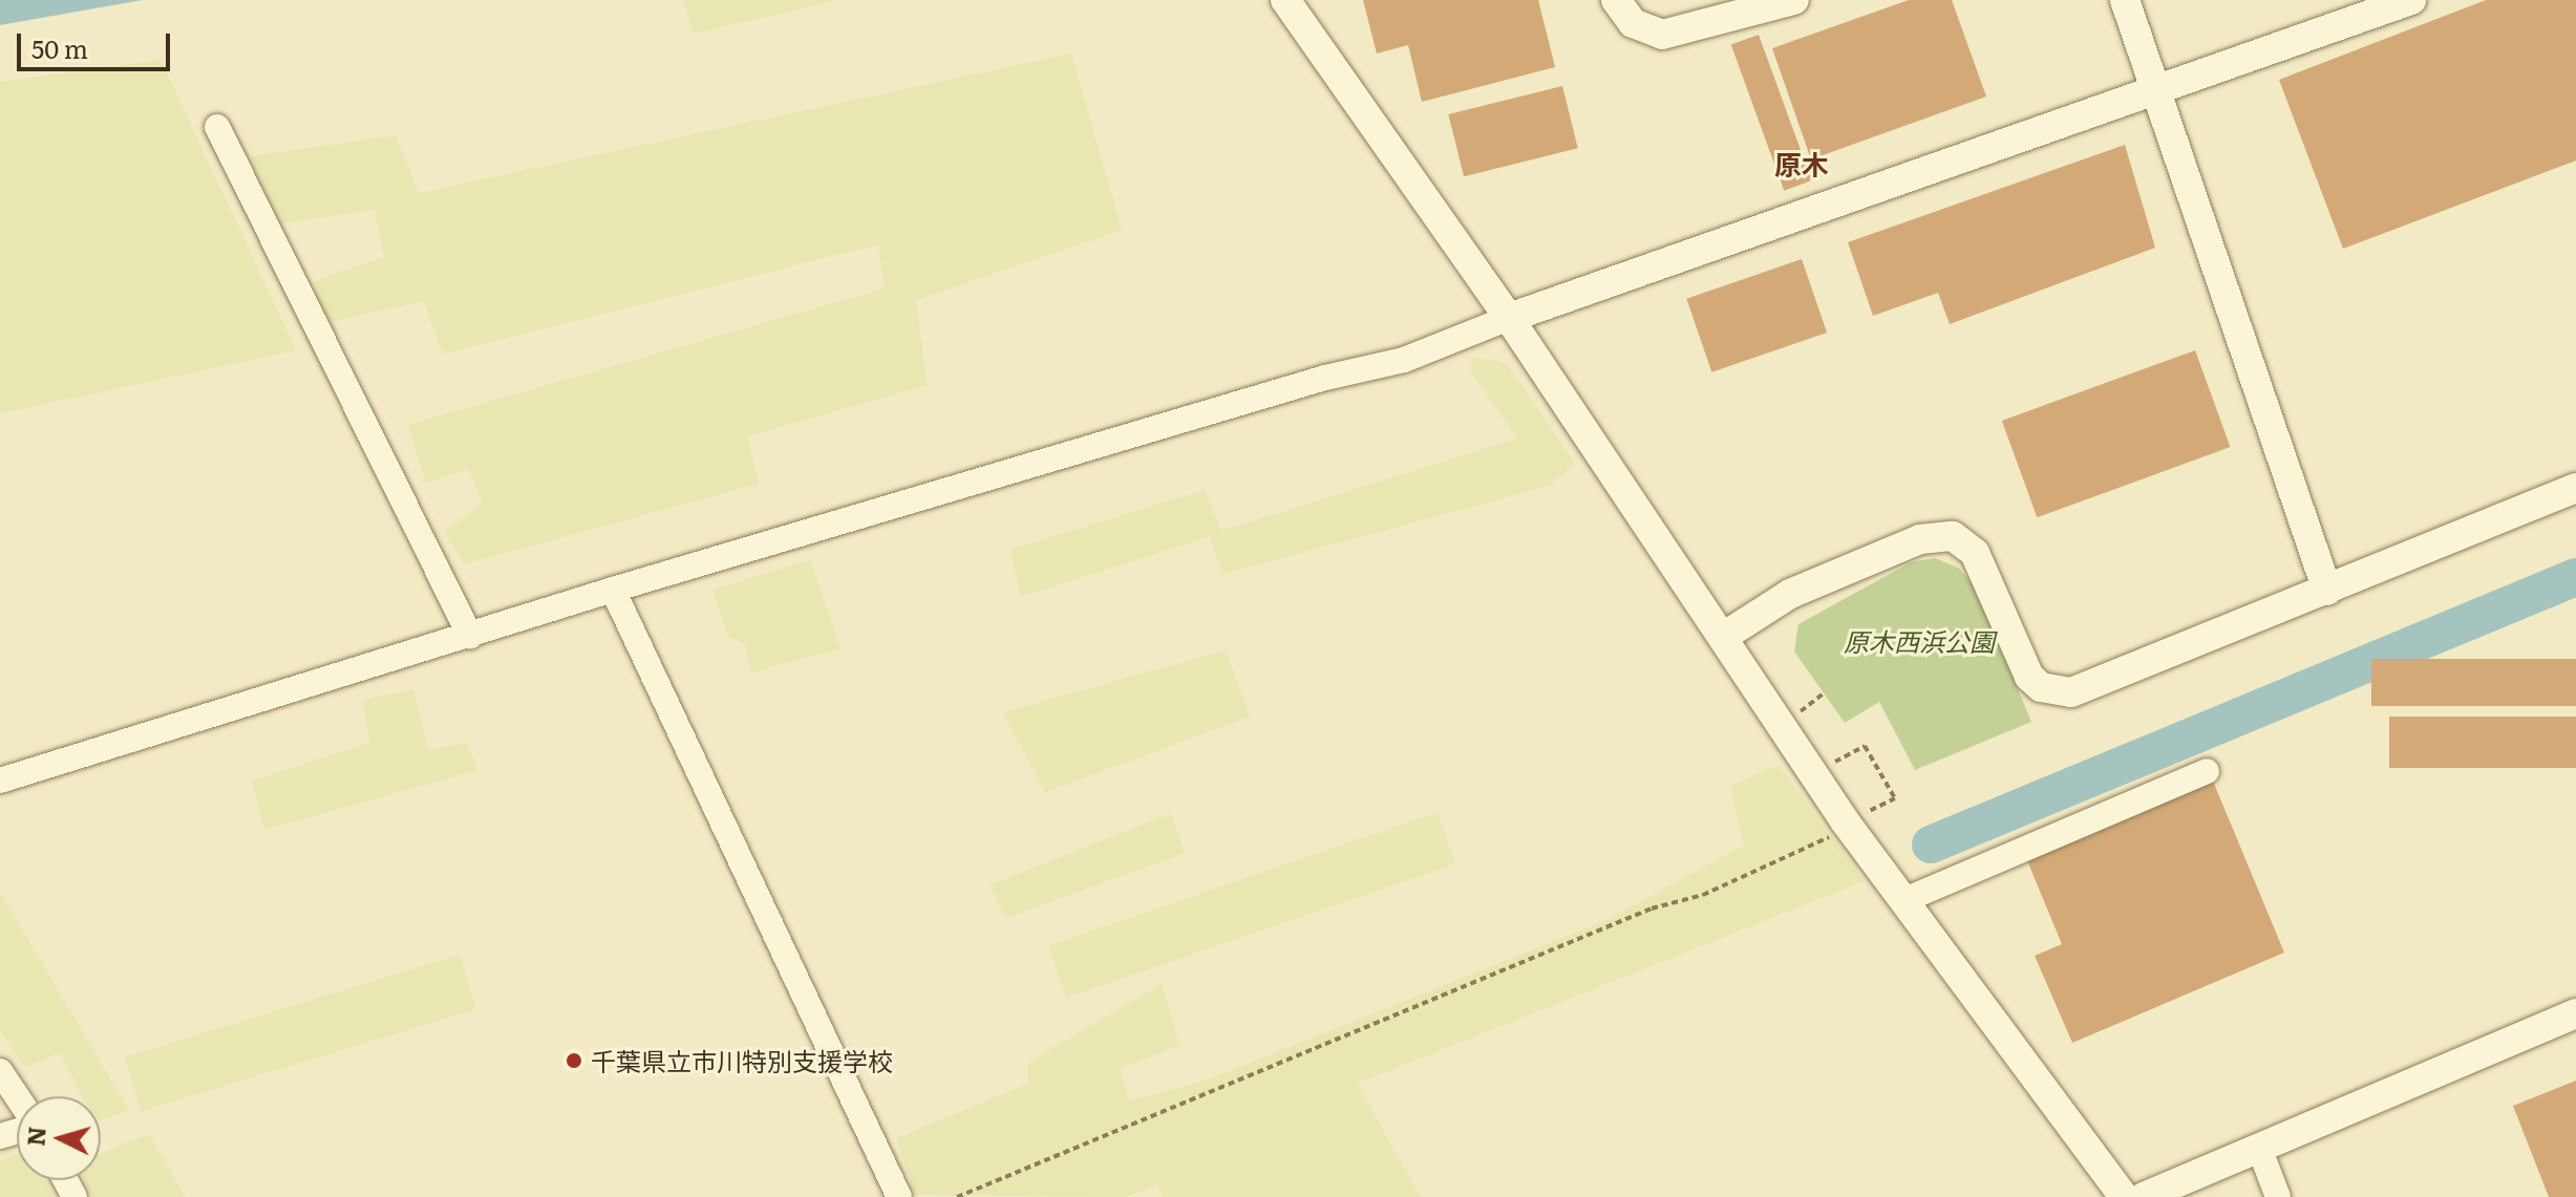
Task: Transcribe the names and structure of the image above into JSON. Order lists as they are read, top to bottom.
{
  "districts": ["原木"],
  "parks": ["原木西浜公園"],
  "places": ["千葉県立市川特別支援学校"],
  "scale_bar": "50 m",
  "north": "left"
}
